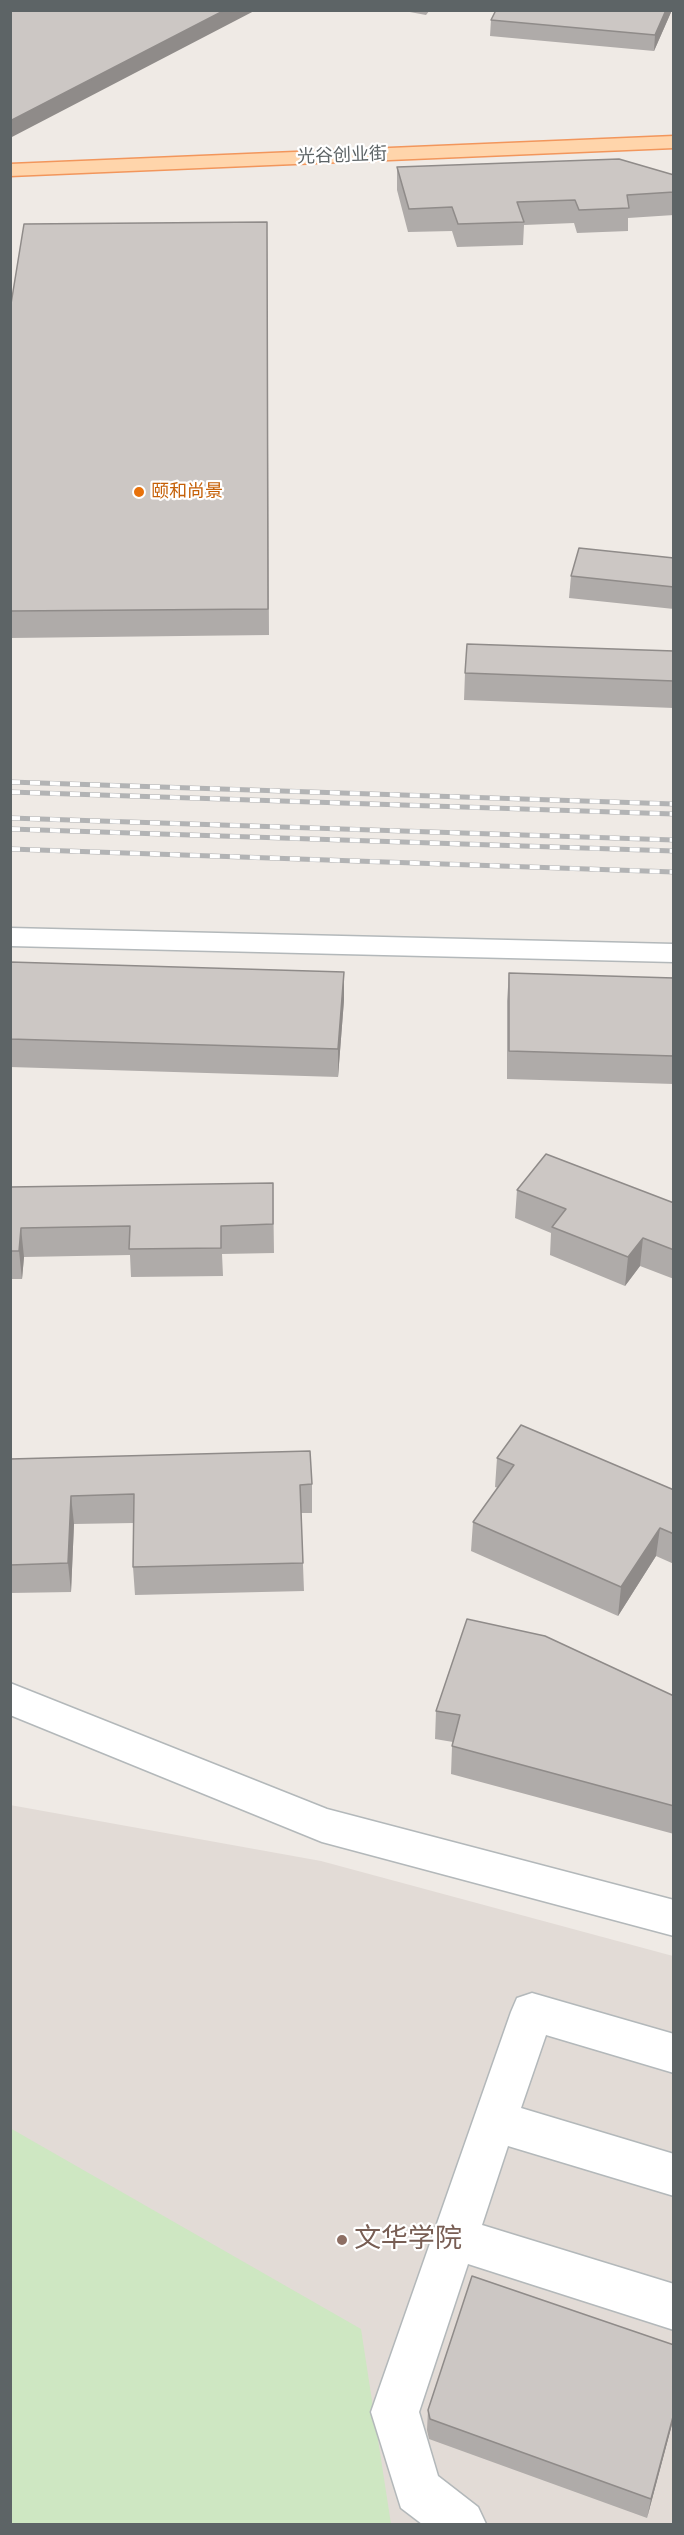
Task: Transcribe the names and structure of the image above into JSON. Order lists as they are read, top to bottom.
{
  "streets": {
    "main road": ["光谷创业街"]
  },
  "places": ["颐和尚景", "文华学院"]
}
